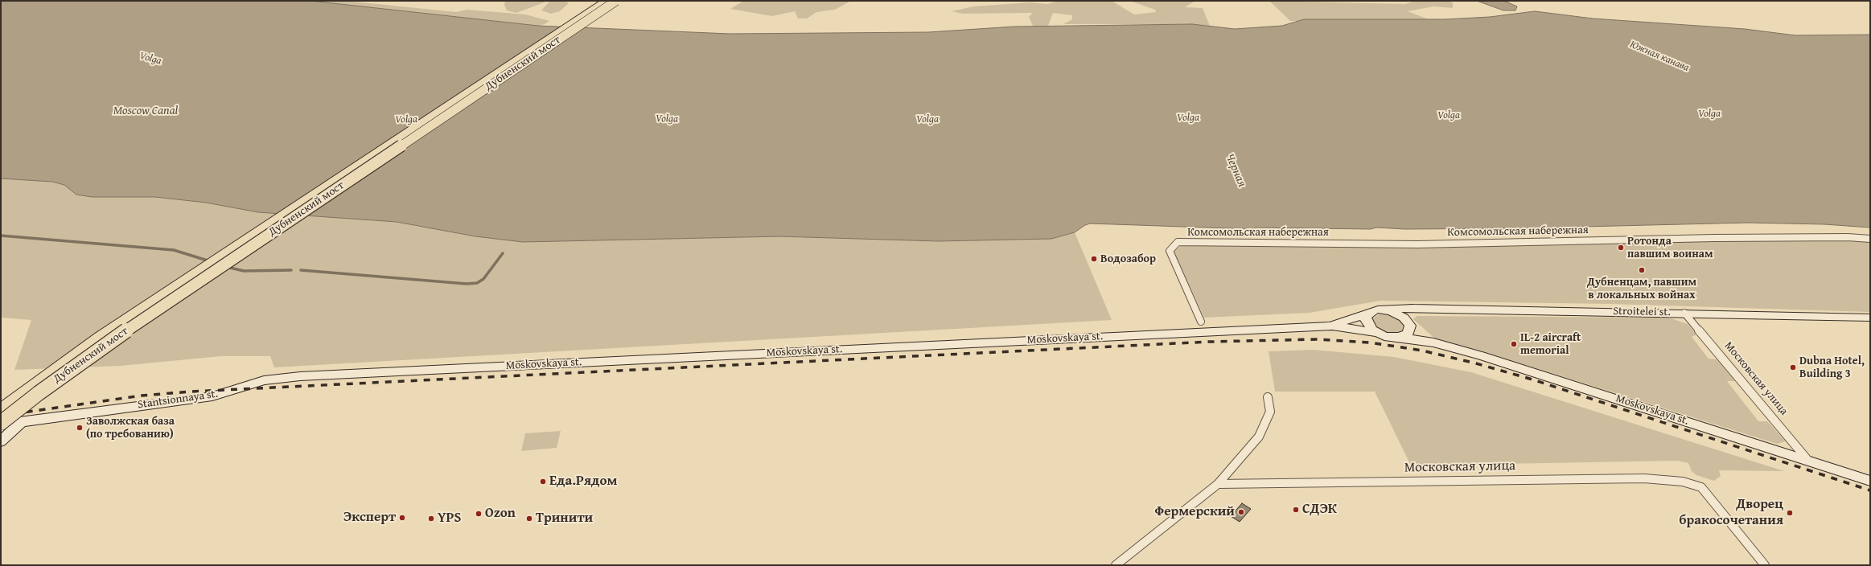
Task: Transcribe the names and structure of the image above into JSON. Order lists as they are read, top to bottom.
{
  "streets": {
    "main road": [
      "Дубненский мост",
      "Stroitelei st.",
      "Moskovskaya st.",
      "Stantsionnaya st."
    ],
    "street": ["Комсомольская набережная", "Московская улица"]
  },
  "crossings": [
    ["Дубненский мост", "Stantsionnaya st."],
    ["Stroitelei st.", "Moskovskaya st."],
    ["Stroitelei st.", "Московская улица"],
    ["Moskovskaya st.", "Московская улица"],
    ["Moskovskaya st.", "Stantsionnaya st."]
  ],
  "water": [
    "Южная канава",
    "Volga",
    "Moscow Canal",
    "Черная"
  ],
  "places": [
    "Ротонда павшим воинам",
    "Водозабор",
    "Дубненцам, павшим в локальных войнах",
    "IL-2 aircraft memorial",
    "Dubna Hotel, Building 3",
    "Заволжская база (по требованию)",
    "Еда.Рядом",
    "СДЭК",
    "Фермерский",
    "Дворец бракосочетания",
    "Ozon",
    "Эксперт",
    "YPS",
    "Тринити"
  ]
}
